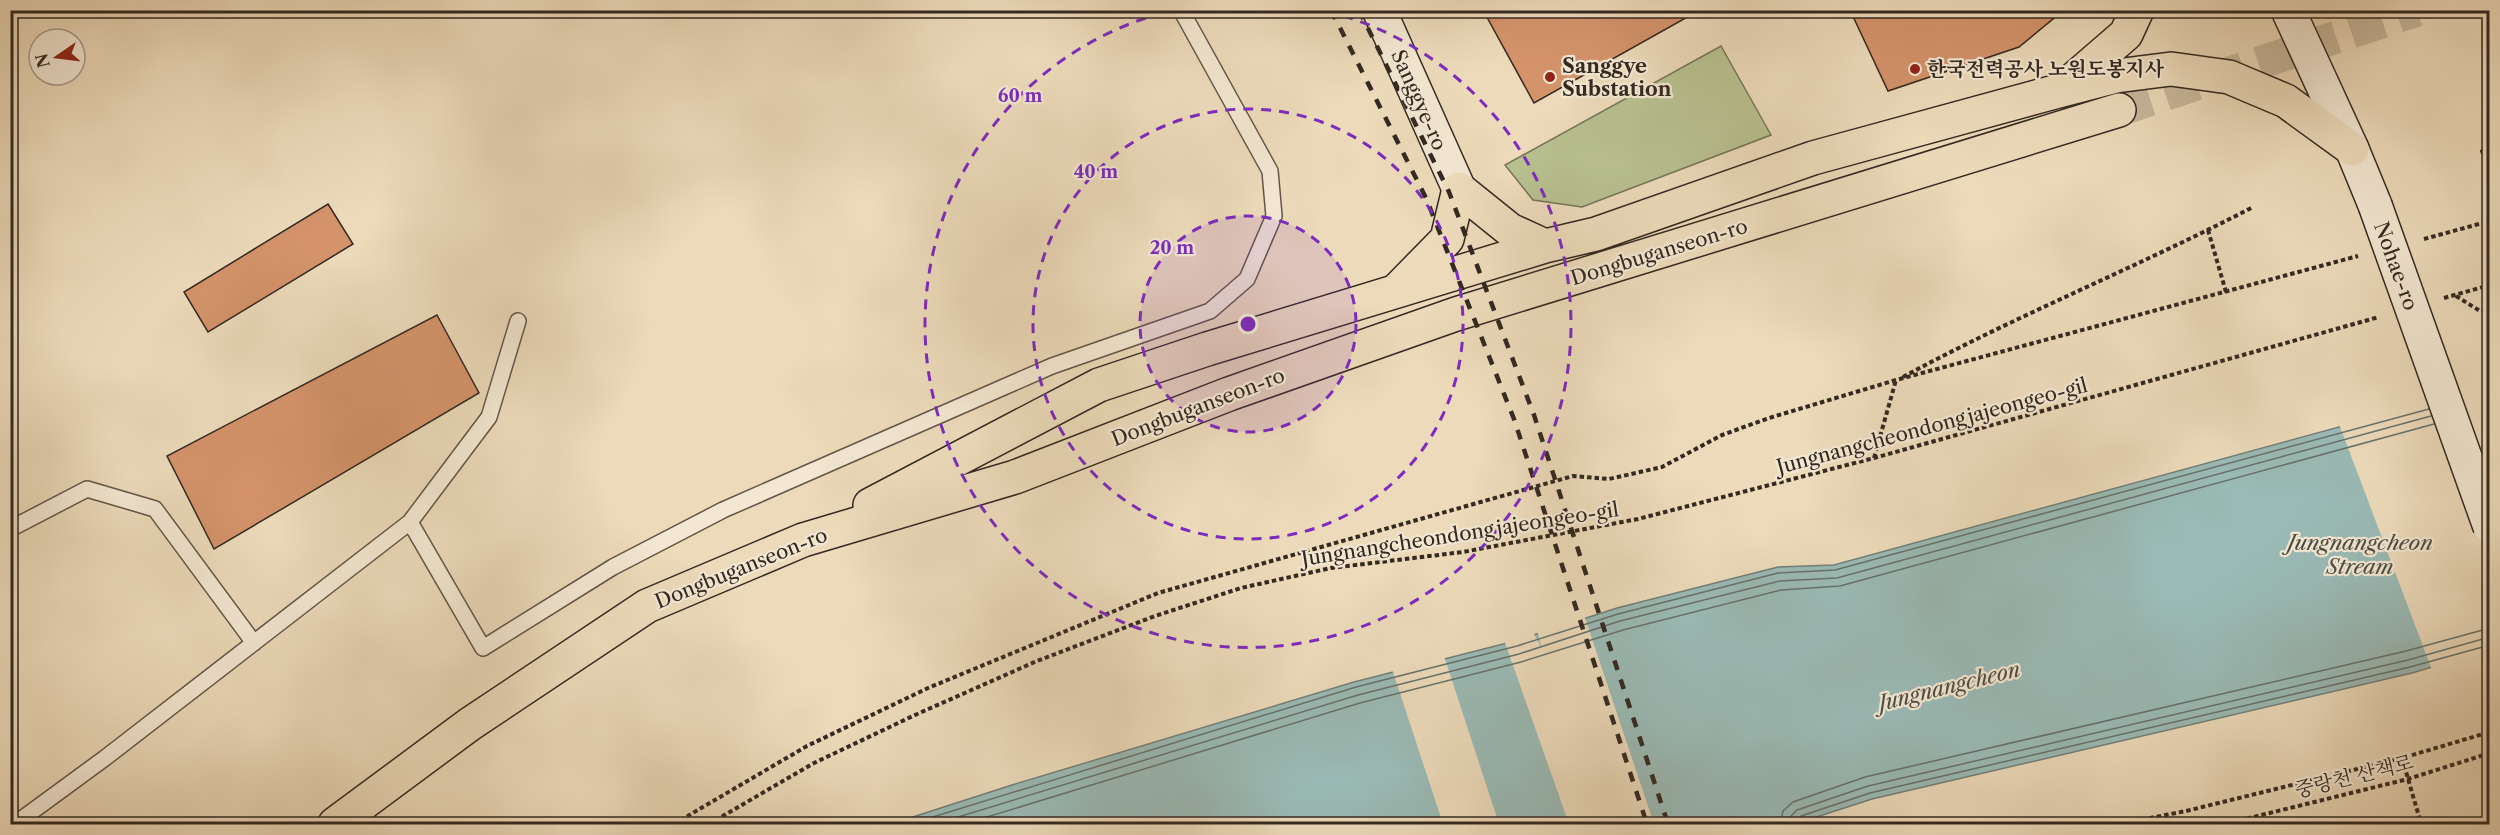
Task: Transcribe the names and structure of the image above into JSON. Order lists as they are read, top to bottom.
{
  "streets": {
    "highway": ["Dongbuganseon-ro"],
    "main road": ["Sanggye-ro", "Nohae-ro"],
    "path": ["Jungnangcheondongjajeongeo-gil", "중랑천 산책로"]
  },
  "water": ["Jungnangcheon Stream", "Jungnangcheon"],
  "places": ["한국전력공사 노원도봉지사", "Sanggye Substation"],
  "north": "left",
  "rings": ["60 m", "40 m", "20 m"]
}
